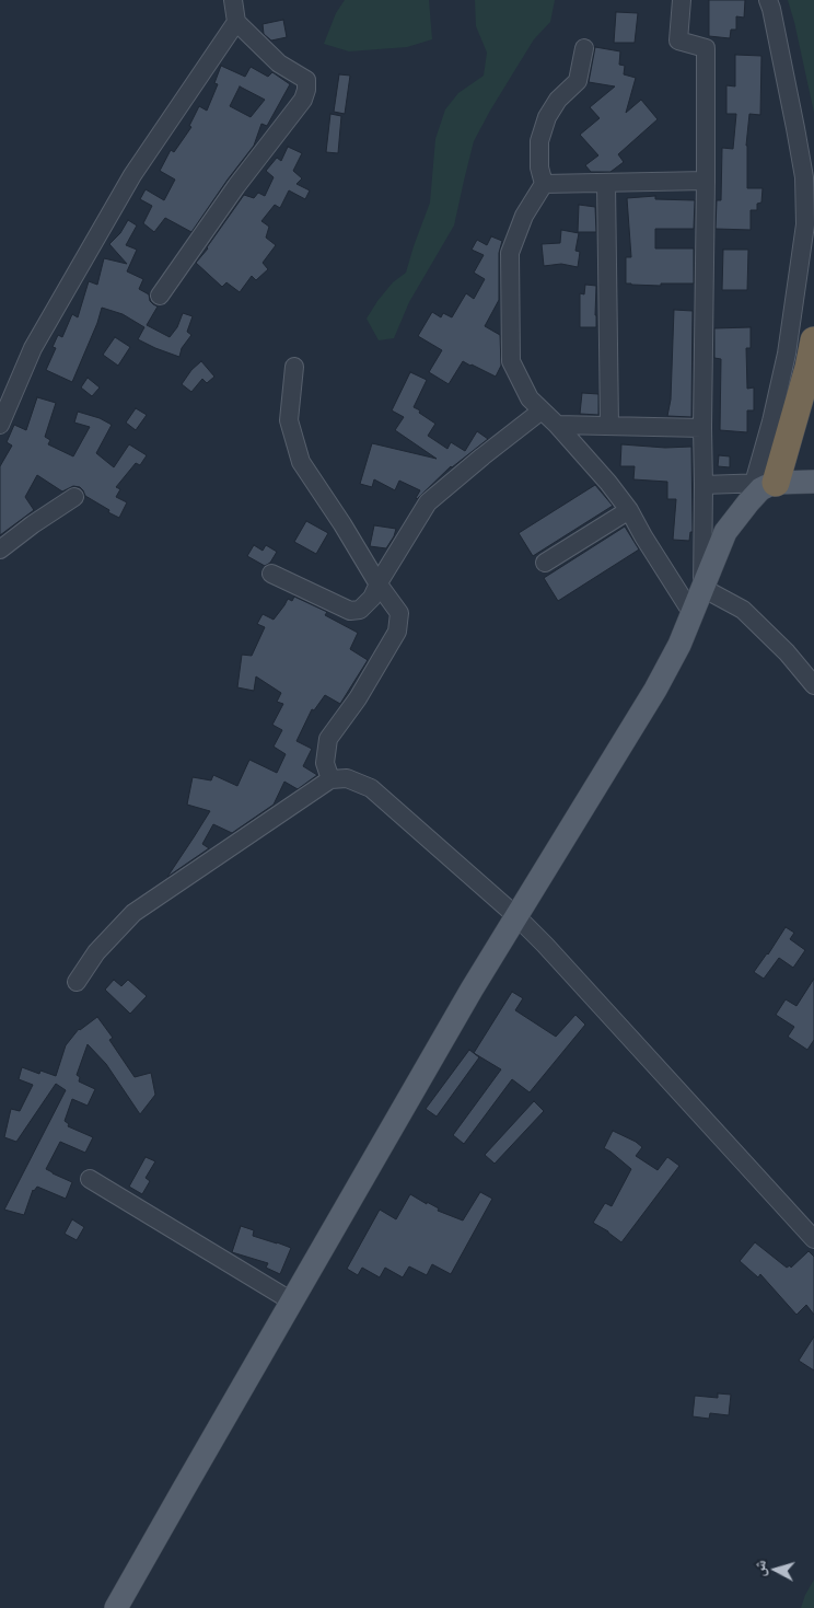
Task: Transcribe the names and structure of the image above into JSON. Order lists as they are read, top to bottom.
{
  "north": "left"
}
